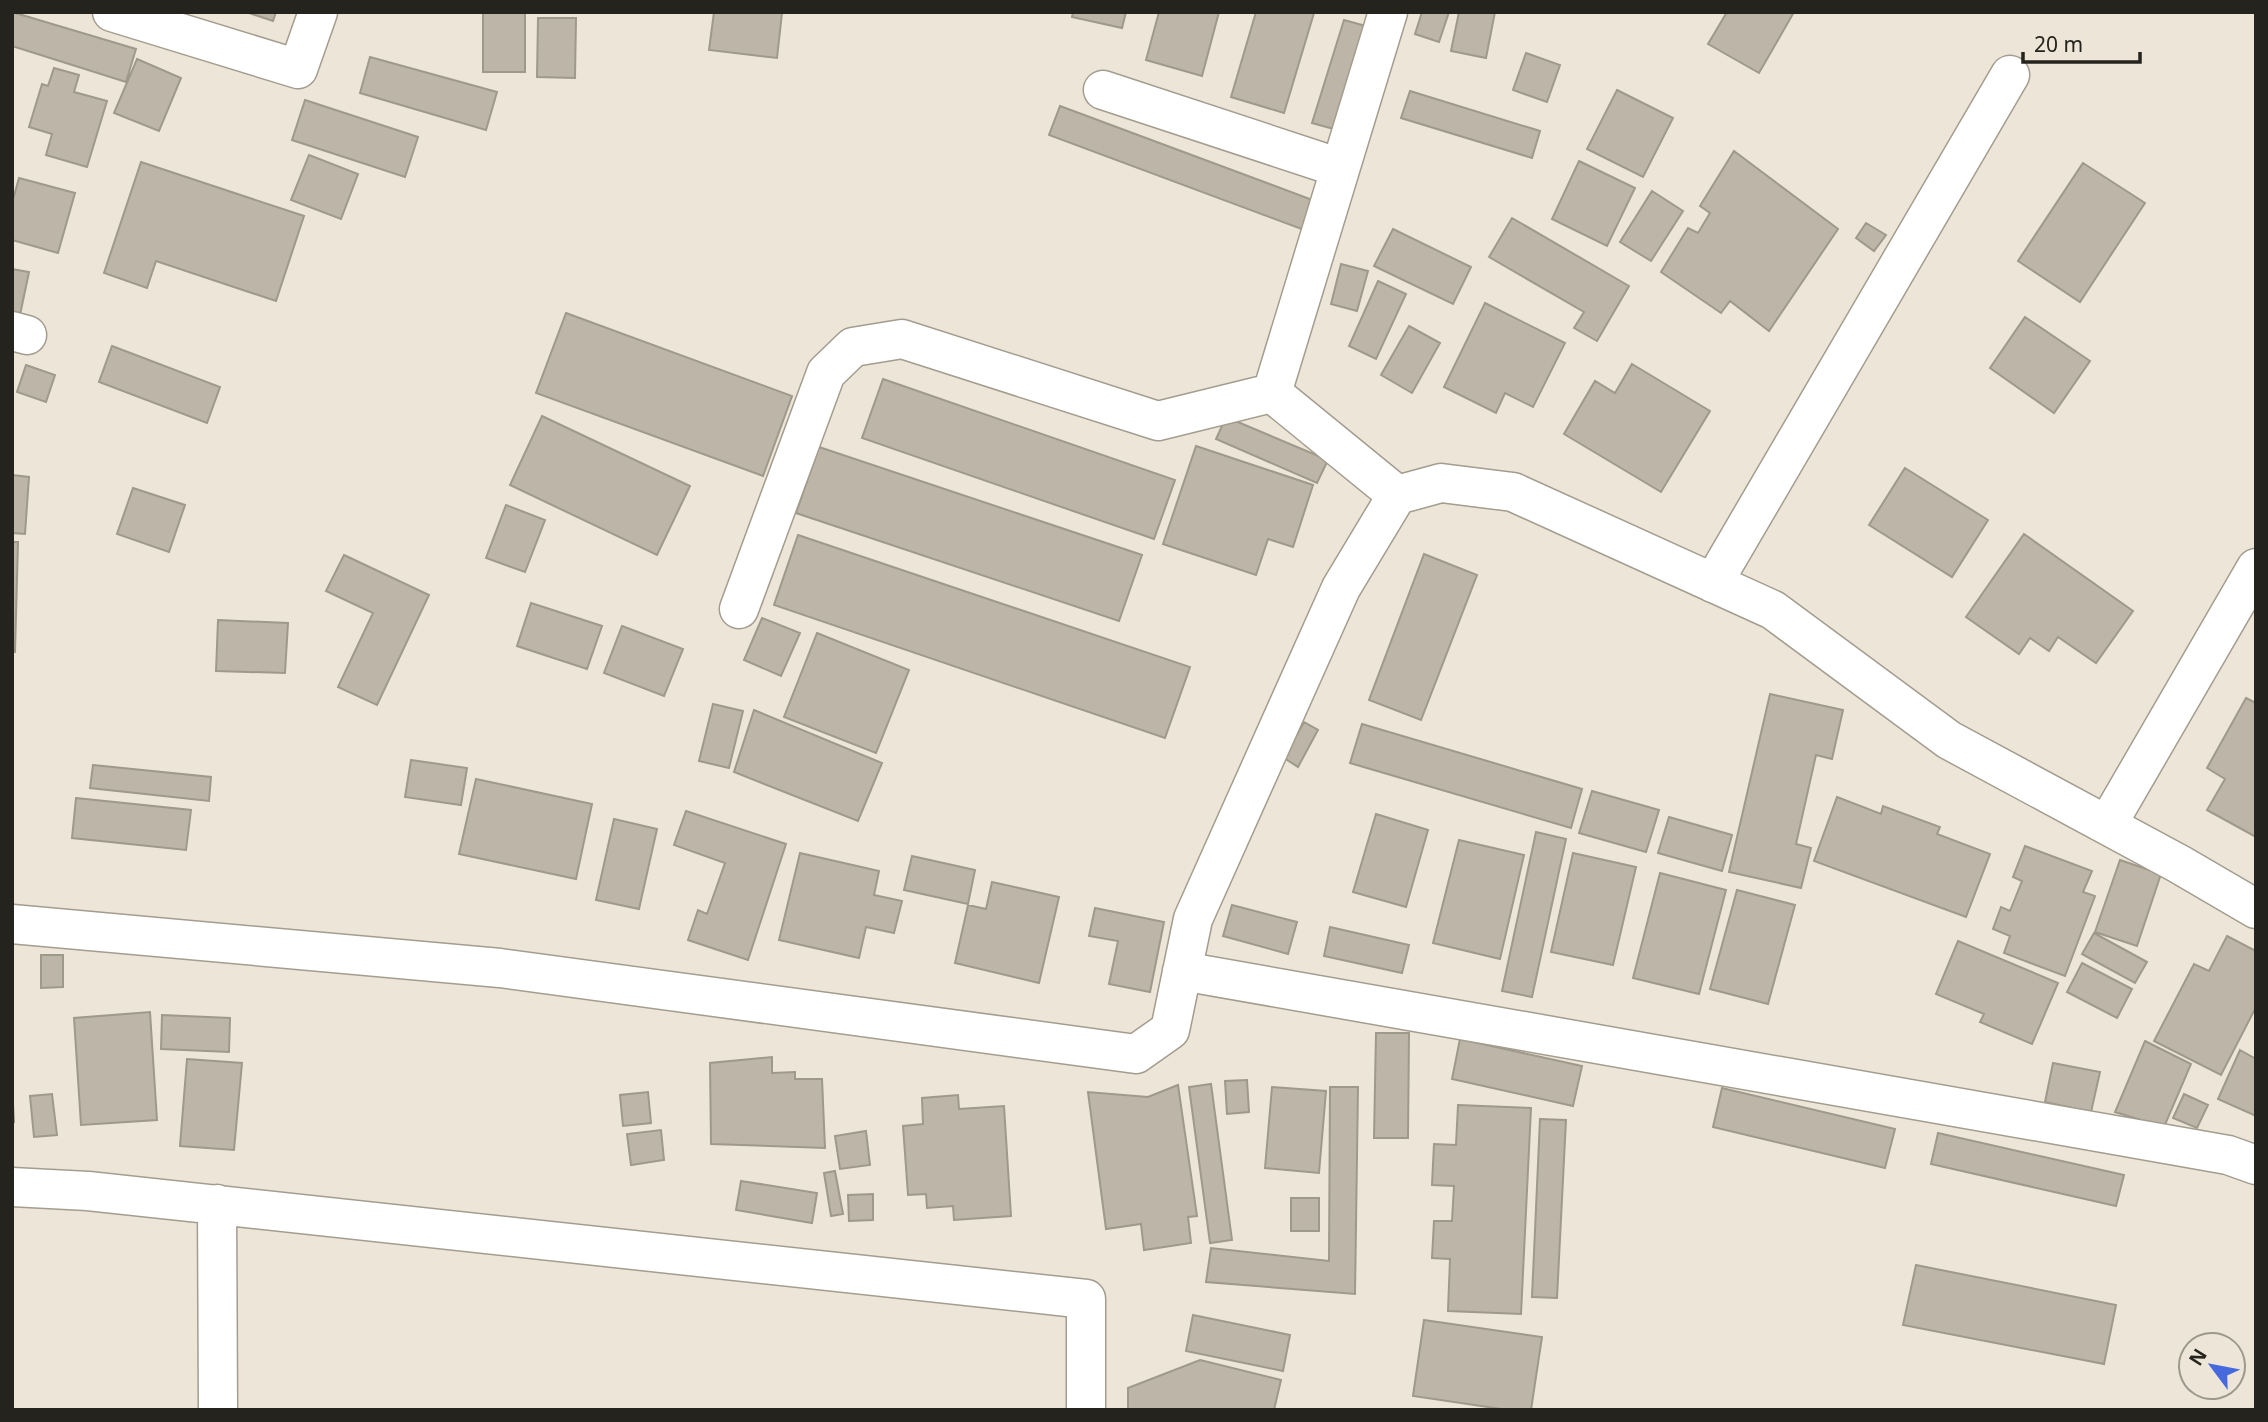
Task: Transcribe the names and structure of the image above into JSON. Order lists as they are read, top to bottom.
{
  "scale_bar": "20 m",
  "north": "top left"
}
